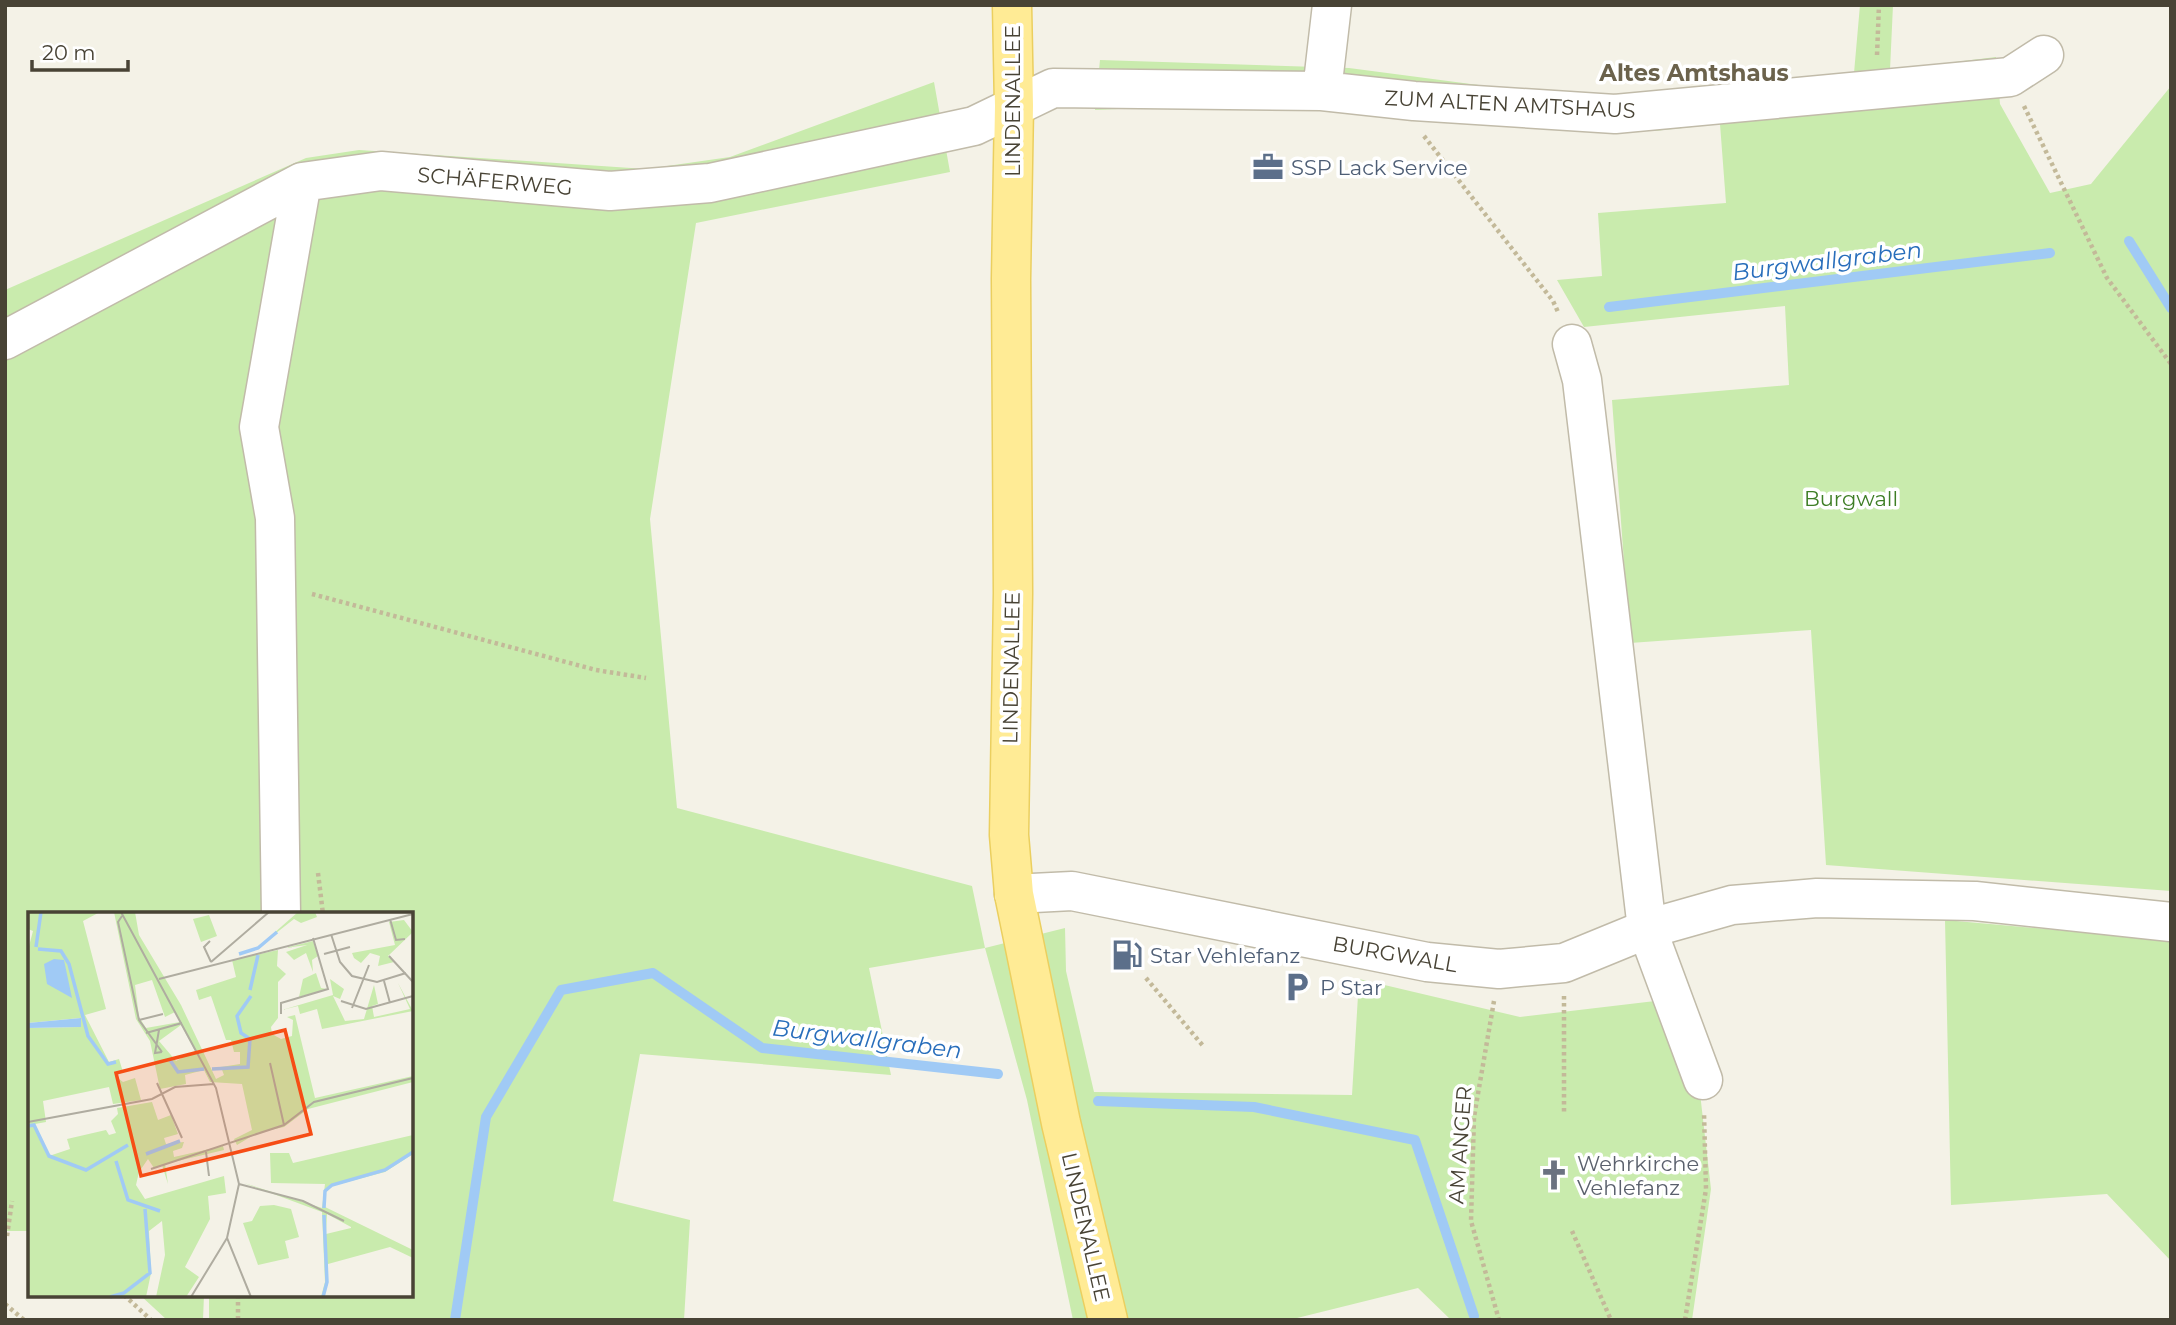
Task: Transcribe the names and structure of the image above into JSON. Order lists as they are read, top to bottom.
{
  "streets": {
    "main road": ["LINDENALLEE"],
    "street": ["ZUM ALTEN AMTSHAUS", "SCHÄFERWEG", "BURGWALL"],
    "path": ["AM ANGER"]
  },
  "crossings": [
    ["LINDENALLEE", "ZUM ALTEN AMTSHAUS"],
    ["LINDENALLEE", "SCHÄFERWEG"],
    ["LINDENALLEE", "BURGWALL"],
    ["ZUM ALTEN AMTSHAUS", "SCHÄFERWEG"],
    ["BURGWALL", "AM ANGER"]
  ],
  "districts": ["Altes Amtshaus"],
  "water": ["Burgwallgraben"],
  "parks": ["Burgwall"],
  "places": {
    "office": ["SSP Lack Service"],
    "fuel station": ["Star Vehlefanz"],
    "parking": ["P Star"],
    "church": ["Wehrkirche Vehlefanz"]
  },
  "scale_bar": "20 m"
}
